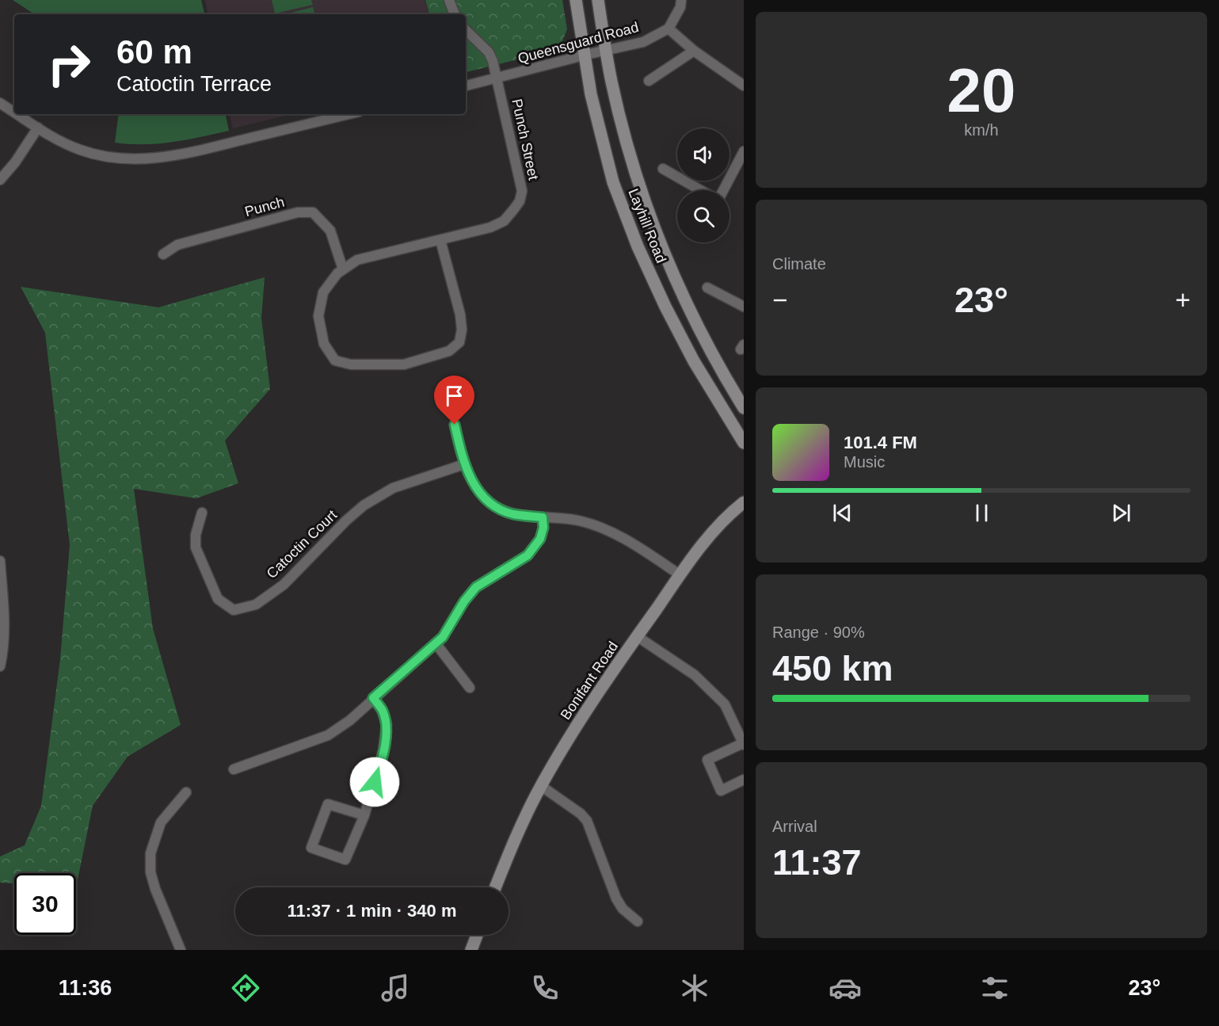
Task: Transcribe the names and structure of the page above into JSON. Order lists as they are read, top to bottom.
{
  "streets": {
    "main road": ["Layhill Road", "Bonifant Road"],
    "street": [
      "Queensguard Road",
      "Punch Street",
      "Punch",
      "Catoctin Court"
    ]
  },
  "crossings": [
    ["Queensguard Road", "Punch Street"],
    ["Queensguard Road", "Layhill Road"],
    ["Punch Street", "Punch"]
  ],
  "page": {
    "tile": [
      ["20", "km/h"],
      "Climate",
      ["Range · 90%", "450 km"],
      ["Arrival", "11:37"]
    ],
    "turn": ["60 m", "Catoctin Terrace"],
    "heat": ["−", "23°", "+"],
    "song": ["101.4 FM", "Music"],
    "limit": "30",
    "trip": "11:37 · 1 min · 340 m",
    "tabs": ["11:36", "23°"]
  }
}
